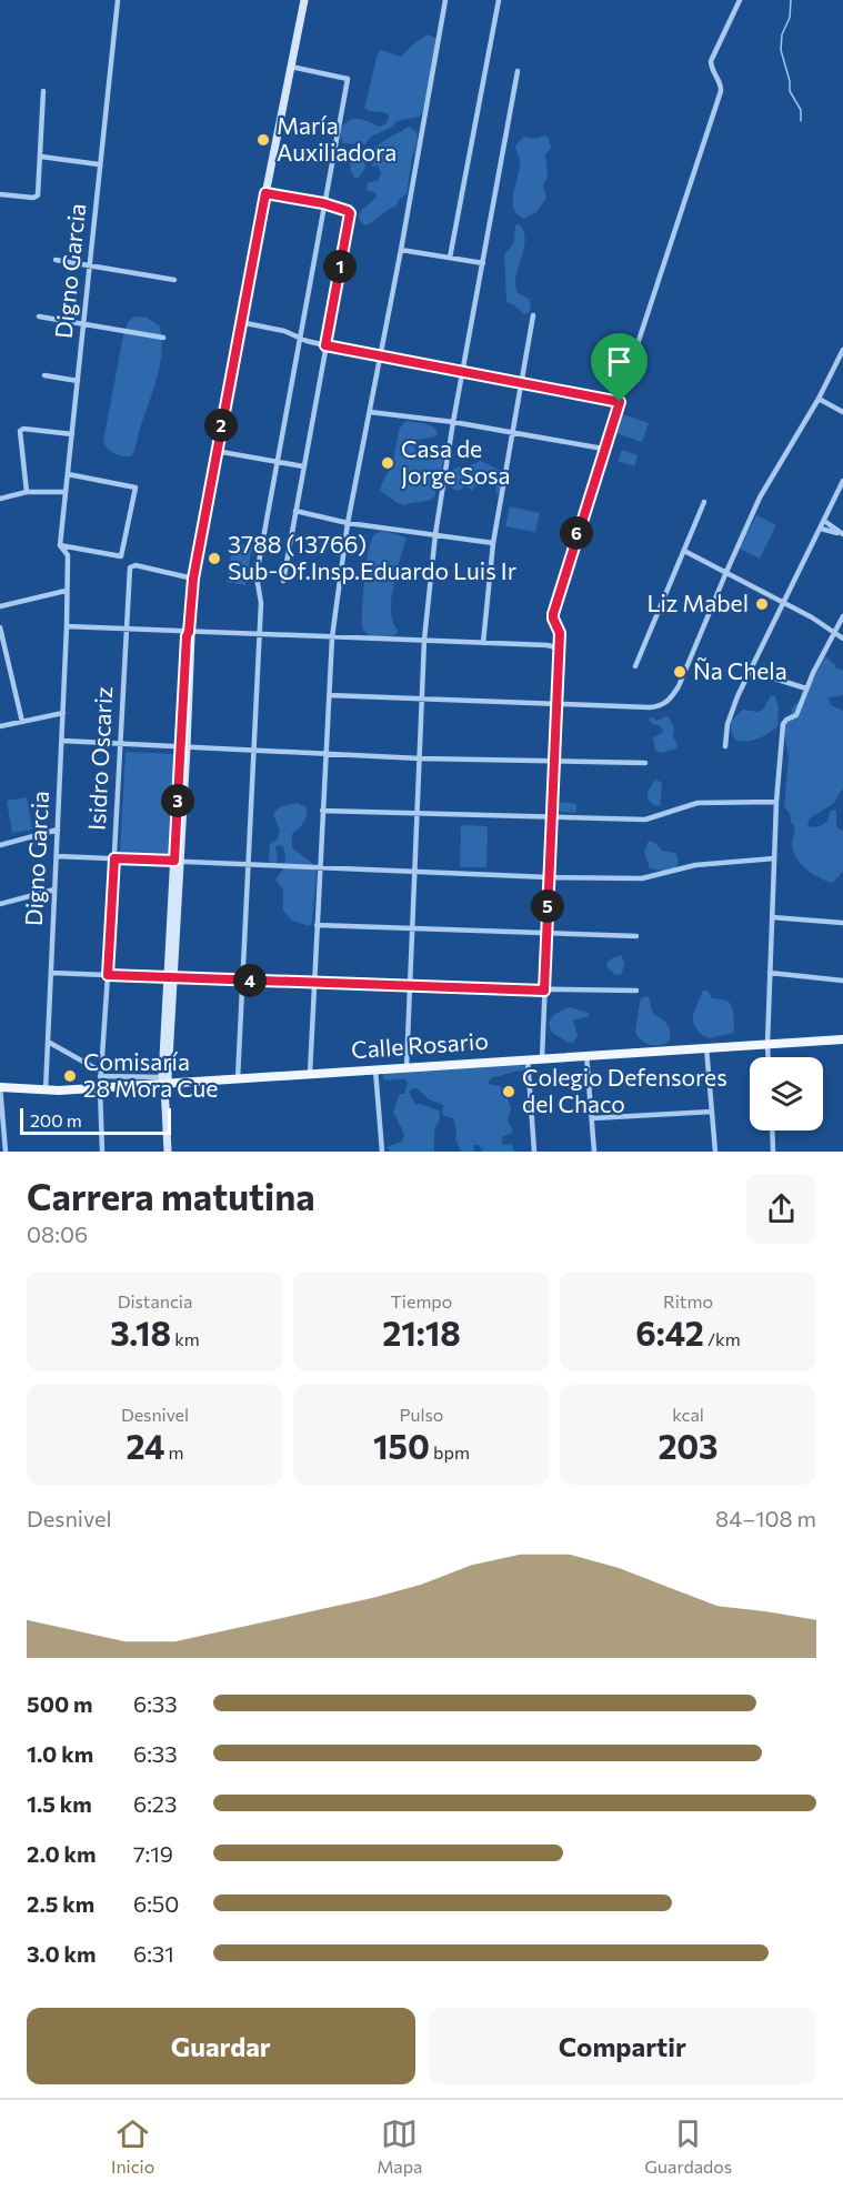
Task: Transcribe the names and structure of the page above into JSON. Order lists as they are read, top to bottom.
{
  "streets": {
    "main road": ["Calle Rosario"],
    "street": ["Digno Garcia", "Isidro Oscariz"]
  },
  "crossings": [
    ["Digno Garcia", "Calle Rosario"],
    ["Isidro Oscariz", "Calle Rosario"]
  ],
  "places": [
    "María Auxiliadora",
    "Casa de Jorge Sosa",
    "3788 (13766) Sub-Of.Insp.Eduardo Luis Ir",
    "Liz Mabel",
    "Ña Chela",
    "Comisaría 28 Mora Cue",
    "Colegio Defensores del Chaco"
  ],
  "scale_bar": "200 m",
  "page": {
    "pins": [
      "1",
      "2",
      "6",
      "3",
      "5",
      "4"
    ],
    "scale": "200 m",
    "heading": ["Carrera matutina", "08:06"],
    "stats": [
      ["Distancia", "3.18 km"],
      ["Tiempo", "21:18"],
      ["Ritmo", "6:42 /km"],
      ["Desnivel", "24 m"],
      ["Pulso", "150 bpm"],
      ["kcal", "203"]
    ],
    "chart": ["Desnivel", "84–108 m"],
    "list": [
      {
        "name": "500 m",
        "note": "6:33"
      },
      {
        "name": "1.0 km",
        "note": "6:33"
      },
      {
        "name": "1.5 km",
        "note": "6:23"
      },
      {
        "name": "2.0 km",
        "note": "7:19"
      },
      {
        "name": "2.5 km",
        "note": "6:50"
      },
      {
        "name": "3.0 km",
        "note": "6:31"
      }
    ],
    "buttons": ["Guardar", "Compartir"],
    "tabs": ["Inicio", "Mapa", "Guardados"]
  }
}
